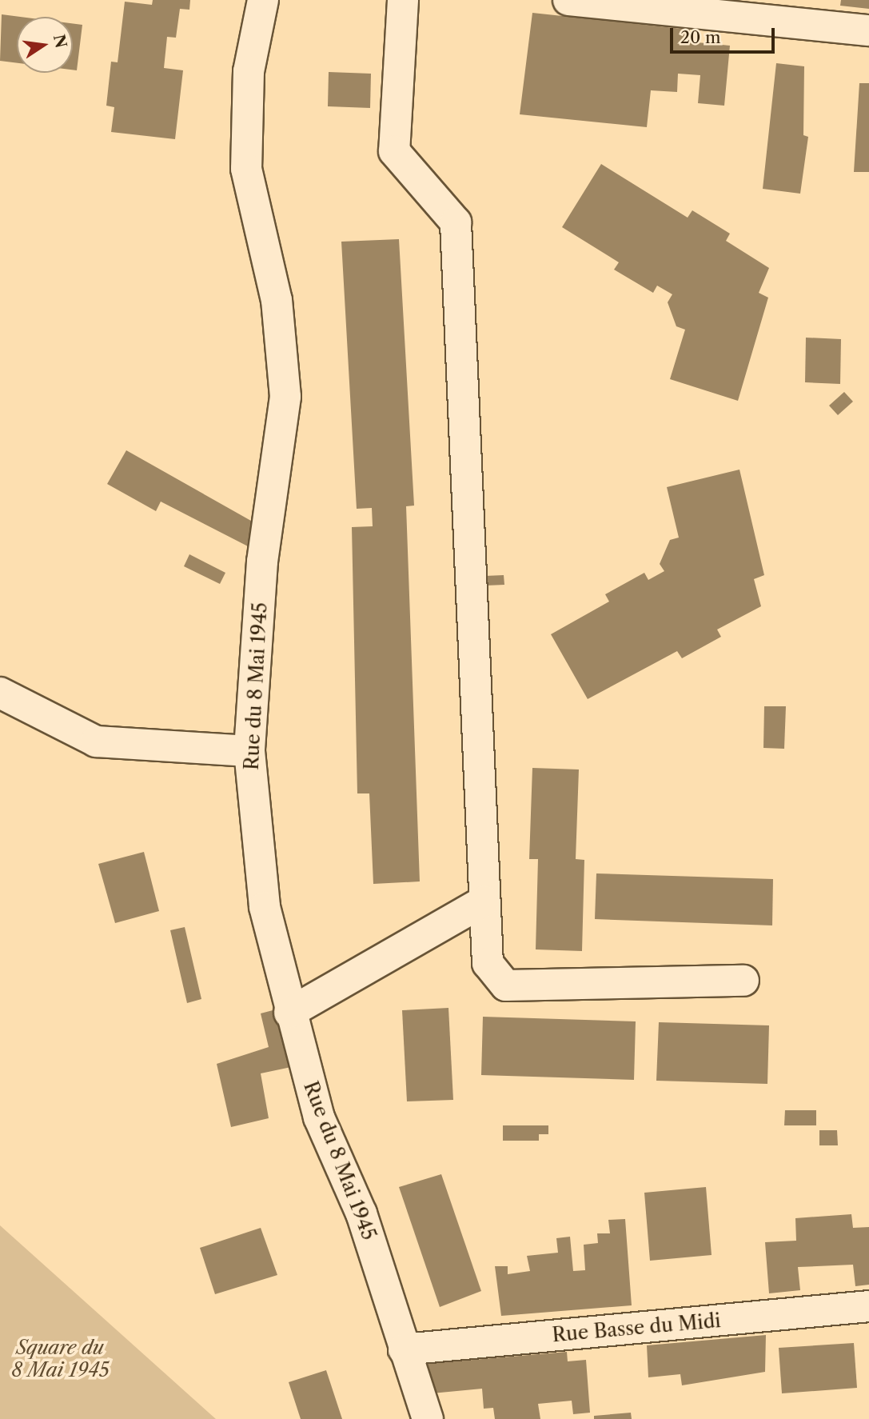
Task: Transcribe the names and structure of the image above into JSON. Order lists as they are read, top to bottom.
{
  "streets": {
    "street": ["Rue du 8 Mai 1945", "Rue Basse du Midi"]
  },
  "crossings": [
    ["Rue du 8 Mai 1945", "Rue Basse du Midi"]
  ],
  "parks": ["Square du 8 Mai 1945"],
  "scale_bar": "20 m",
  "north": "right"
}
